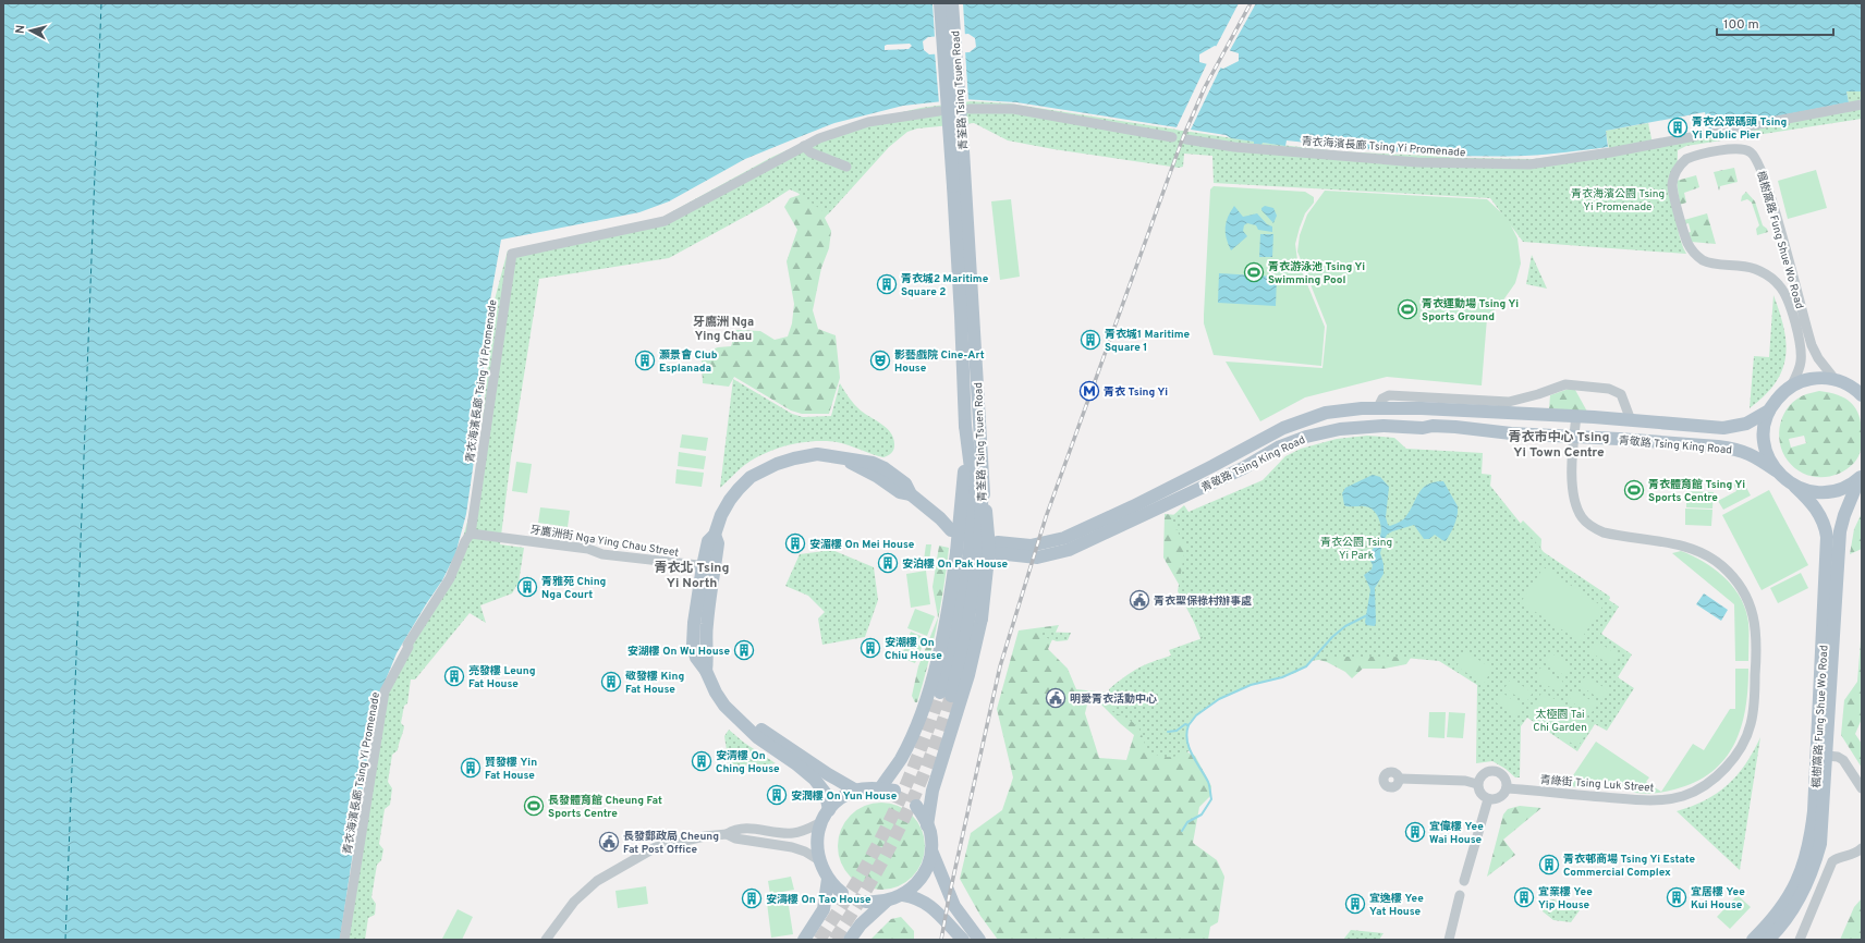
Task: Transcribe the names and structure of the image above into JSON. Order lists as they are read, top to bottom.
{
  "streets": {
    "main road": ["青荃路 Tsing Tsuen Road", "楓樹窩路 Fung Shue Wo Road", "青敬路 Tsing King Road"],
    "street": ["青衣海濱長廊 Tsing Yi Promenade", "牙鷹洲街 Nga Ying Chau Street", "青綠街 Tsing Luk Street"]
  },
  "crossings": [
    ["青衣海濱長廊 Tsing Yi Promenade", "牙鷹洲街 Nga Ying Chau Street"],
    ["楓樹窩路 Fung Shue Wo Road", "青敬路 Tsing King Road"],
    ["青敬路 Tsing King Road", "青綠街 Tsing Luk Street"]
  ],
  "districts": ["牙鷹洲 Nga Ying Chau", "青衣市中心 Tsing Yi Town Centre", "青衣北 Tsing Yi North"],
  "parks": ["青衣海濱公園 Tsing Yi Promenade", "青衣公園 Tsing Yi Park", "太極園 Tai Chi Garden"],
  "places": {
    "building": [
      "青衣公眾碼頭 Tsing Yi Public Pier",
      "青衣城2 Maritime Square 2",
      "青衣城1 Maritime Square 1",
      "灝景會 Club Esplanada",
      "安湄樓 On Mei House",
      "安泊樓 On Pak House",
      "青雅苑 Ching Nga Court",
      "安潮樓 On Chiu House",
      "安湖樓 On Wu House",
      "亮發樓 Leung Fat House",
      "敬發樓 King Fat House",
      "安清樓 On Ching House",
      "賢發樓 Yin Fat House",
      "安潤樓 On Yun House",
      "宜偉樓 Yee Wai House",
      "青衣邨商場 Tsing Yi Estate Commercial Complex",
      "宜業樓 Yee Yip House",
      "宜居樓 Yee Kui House",
      "安濤樓 On Tao House",
      "宜逸樓 Yee Yat House"
    ],
    "sports": [
      "青衣游泳池 Tsing Yi Swimming Pool",
      "青衣運動場 Tsing Yi Sports Ground",
      "青衣體育館 Tsing Yi Sports Centre",
      "長發體育館 Cheung Fat Sports Centre"
    ],
    "theatre": ["影藝戲院 Cine-Art House"],
    "metro station": ["青衣 Tsing Yi"],
    "public building": ["青衣聖保祿村辦事處", "明愛青衣活動中心", "長發郵政局 Cheung Fat Post Office"]
  },
  "scale_bar": "100 m",
  "north": "left"
}
